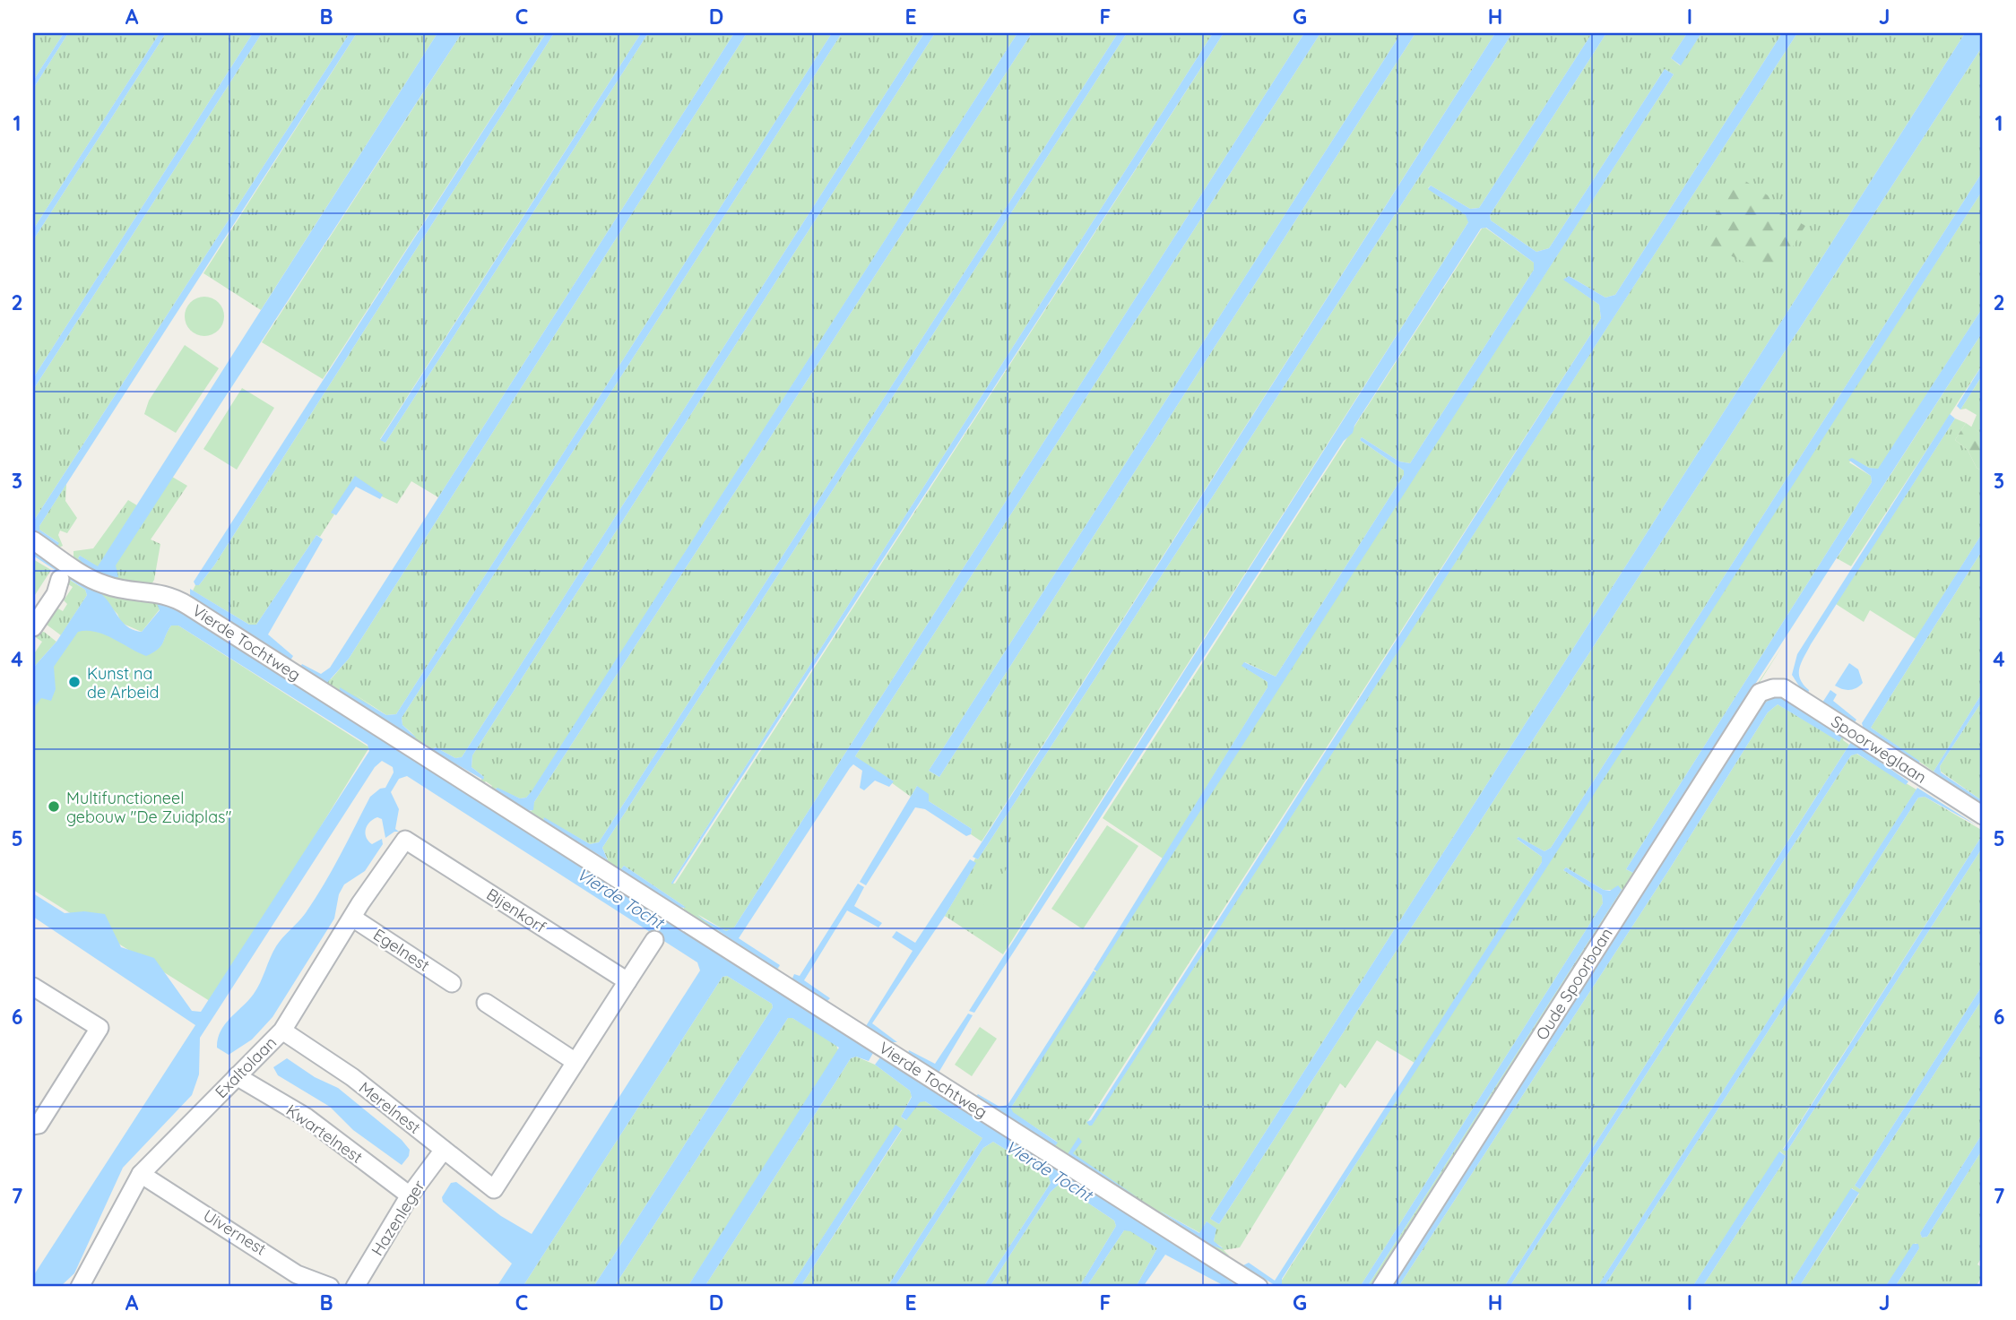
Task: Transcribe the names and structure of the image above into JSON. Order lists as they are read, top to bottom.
{
  "streets": {
    "street": [
      "Vierde Tochtweg",
      "Spoorweglaan",
      "Bijenkorf",
      "Egelnest",
      "Oude Spoorbaan",
      "Exaltolaan",
      "Merelnest",
      "Kwartelnest",
      "Hazenleger",
      "Uivernest"
    ]
  },
  "crossings": [
    ["Spoorweglaan", "Oude Spoorbaan"],
    ["Bijenkorf", "Exaltolaan"],
    ["Egelnest", "Exaltolaan"],
    ["Exaltolaan", "Merelnest"],
    ["Exaltolaan", "Kwartelnest"],
    ["Exaltolaan", "Uivernest"],
    ["Merelnest", "Hazenleger"],
    ["Kwartelnest", "Hazenleger"]
  ],
  "water": ["Vierde Tocht"],
  "places": ["Kunst na de Arbeid", "Multifunctioneel gebouw \"De Zuidplas\""],
  "grid": {
    "columns": [
      "A",
      "B",
      "C",
      "D",
      "E",
      "F",
      "G",
      "H",
      "I",
      "J"
    ],
    "rows": [
      "1",
      "2",
      "3",
      "4",
      "5",
      "6",
      "7"
    ]
  }
}
